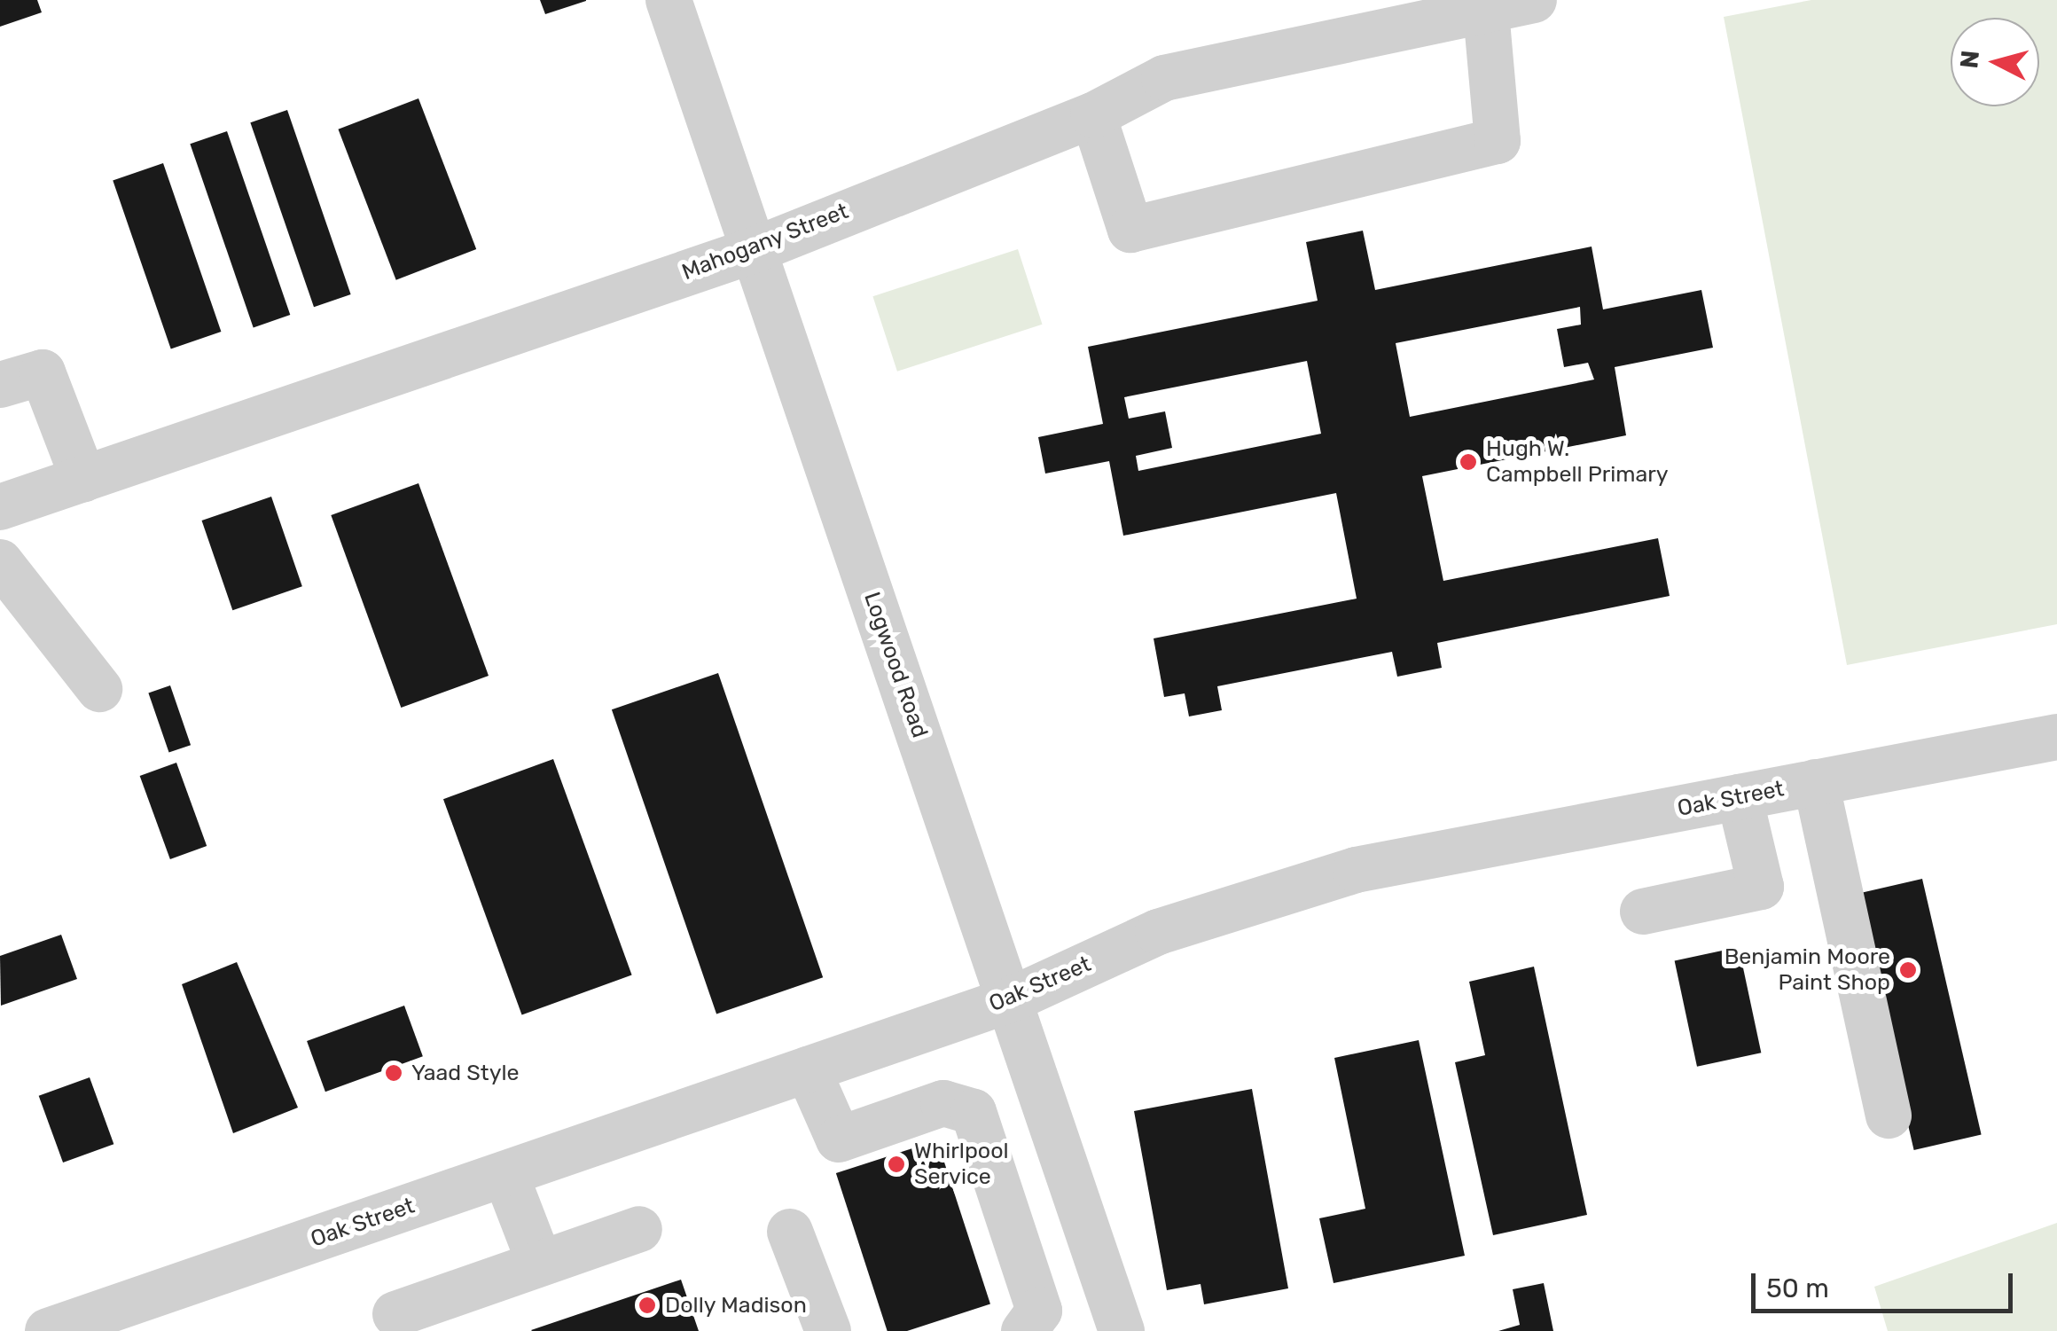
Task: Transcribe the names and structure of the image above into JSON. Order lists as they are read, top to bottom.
{
  "streets": {
    "street": ["Mahogany Street", "Logwood Road", "Oak Street"]
  },
  "crossings": [
    ["Mahogany Street", "Logwood Road"],
    ["Logwood Road", "Oak Street"]
  ],
  "places": [
    "Hugh W. Campbell Primary",
    "Benjamin Moore Paint Shop",
    "Yaad Style",
    "Whirlpool Service",
    "Dolly Madison"
  ],
  "scale_bar": "50 m",
  "north": "left"
}
